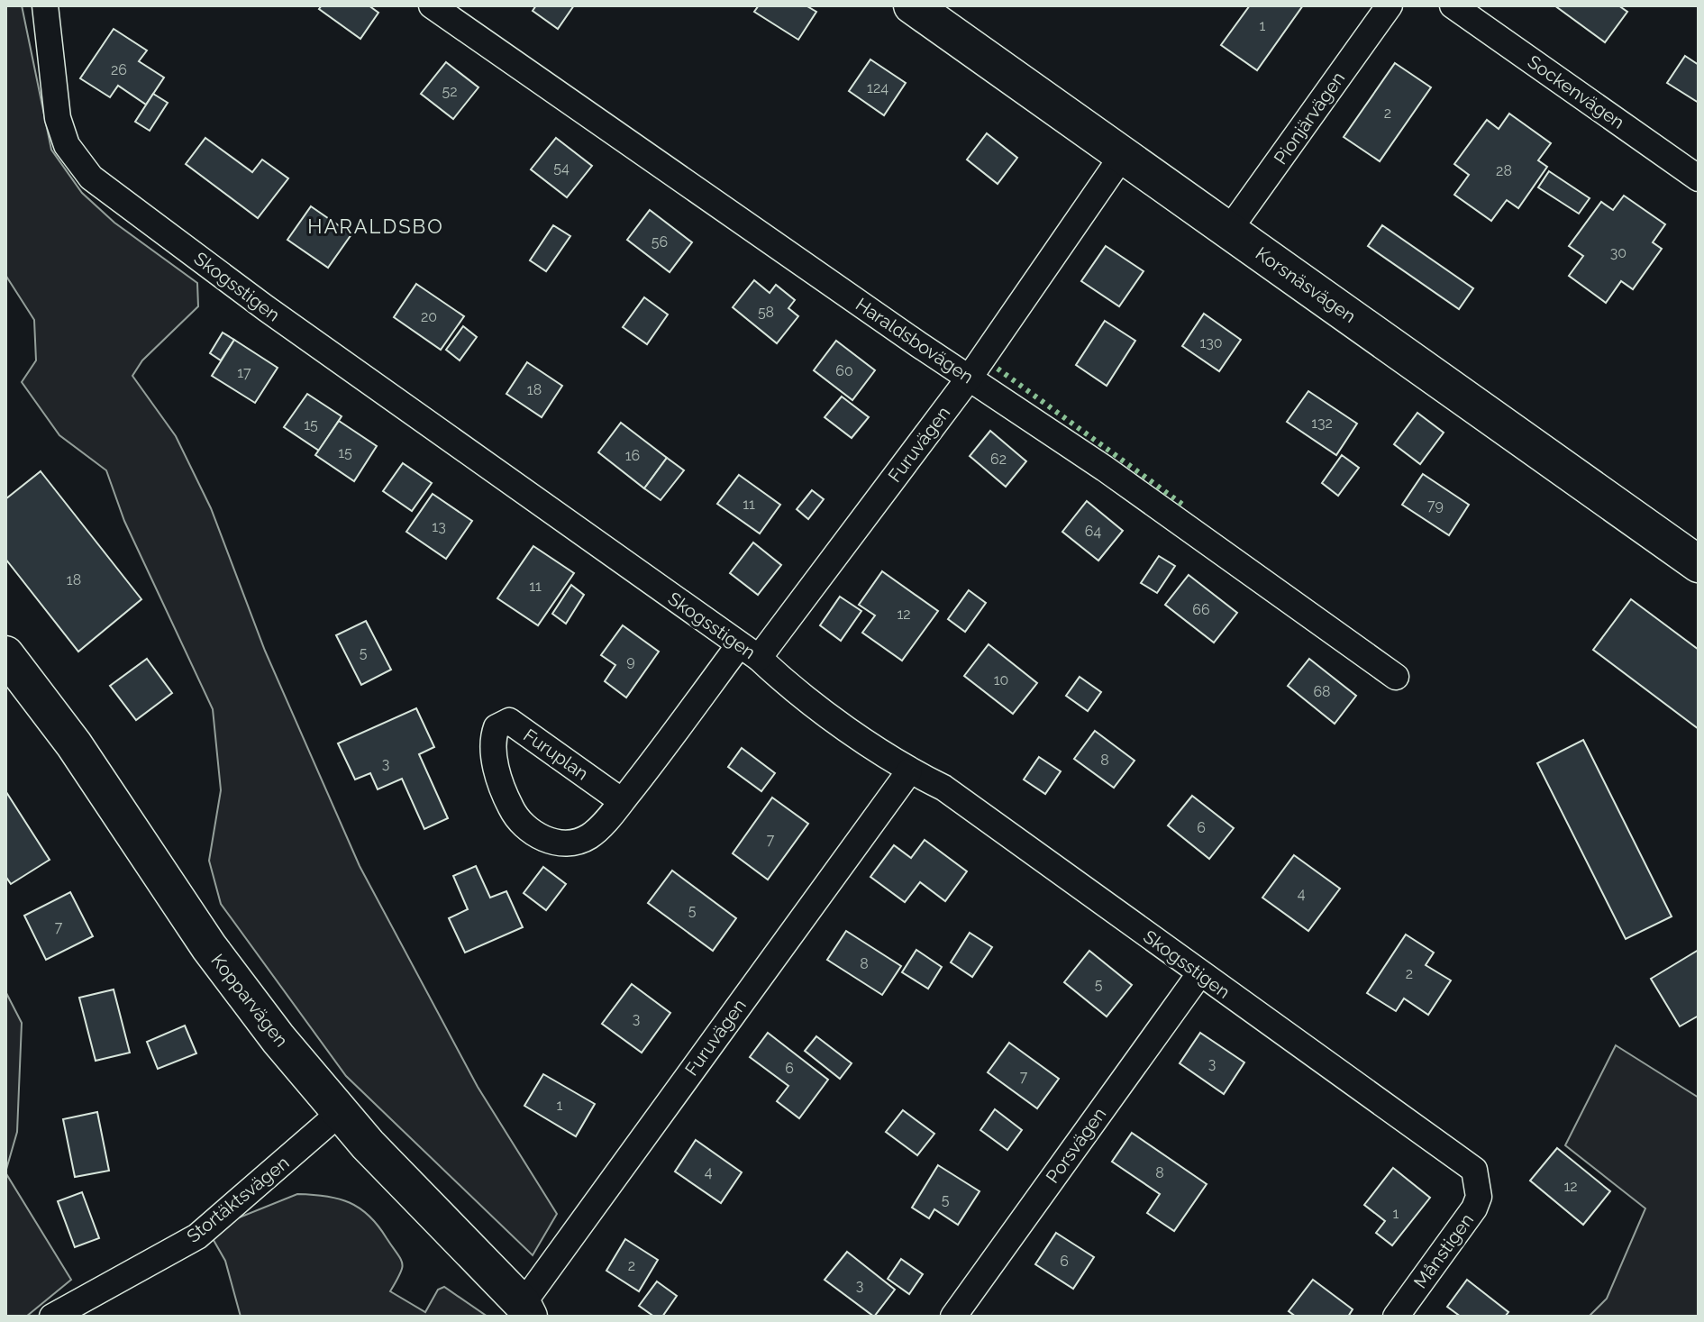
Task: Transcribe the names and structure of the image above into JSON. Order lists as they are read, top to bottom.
{
  "streets": {
    "street": [
      "Sockenvägen",
      "Pionjärvägen",
      "Korsnäsvägen",
      "Skogsstigen",
      "Haraldsbovägen",
      "Furuvägen",
      "Furuplan",
      "Kopparvägen",
      "Porsvägen",
      "Stortäktsvägen",
      "Månstigen"
    ]
  },
  "crossings": [
    ["Pionjärvägen", "Korsnäsvägen"],
    ["Korsnäsvägen", "Furuvägen"],
    ["Skogsstigen", "Furuvägen"],
    ["Skogsstigen", "Furuplan"],
    ["Skogsstigen", "Porsvägen"],
    ["Skogsstigen", "Månstigen"],
    ["Haraldsbovägen", "Furuvägen"],
    ["Furuvägen", "Furuplan"],
    ["Furuvägen", "Kopparvägen"],
    ["Kopparvägen", "Stortäktsvägen"]
  ],
  "districts": ["HARALDSBO"],
  "house_numbers": [
    "1",
    "26",
    "124",
    "52",
    "2",
    "54",
    "28",
    "56",
    "30",
    "58",
    "20",
    "130",
    "60",
    "17",
    "18",
    "132",
    "15",
    "15",
    "16",
    "62",
    "11",
    "79",
    "13",
    "64",
    "18",
    "11",
    "66",
    "12",
    "5",
    "9",
    "10",
    "68",
    "8",
    "3",
    "6",
    "7",
    "4",
    "5",
    "7",
    "8",
    "2",
    "5",
    "3",
    "3",
    "6",
    "7",
    "1",
    "4",
    "8",
    "12",
    "5",
    "1",
    "6",
    "2",
    "3"
  ]
}
